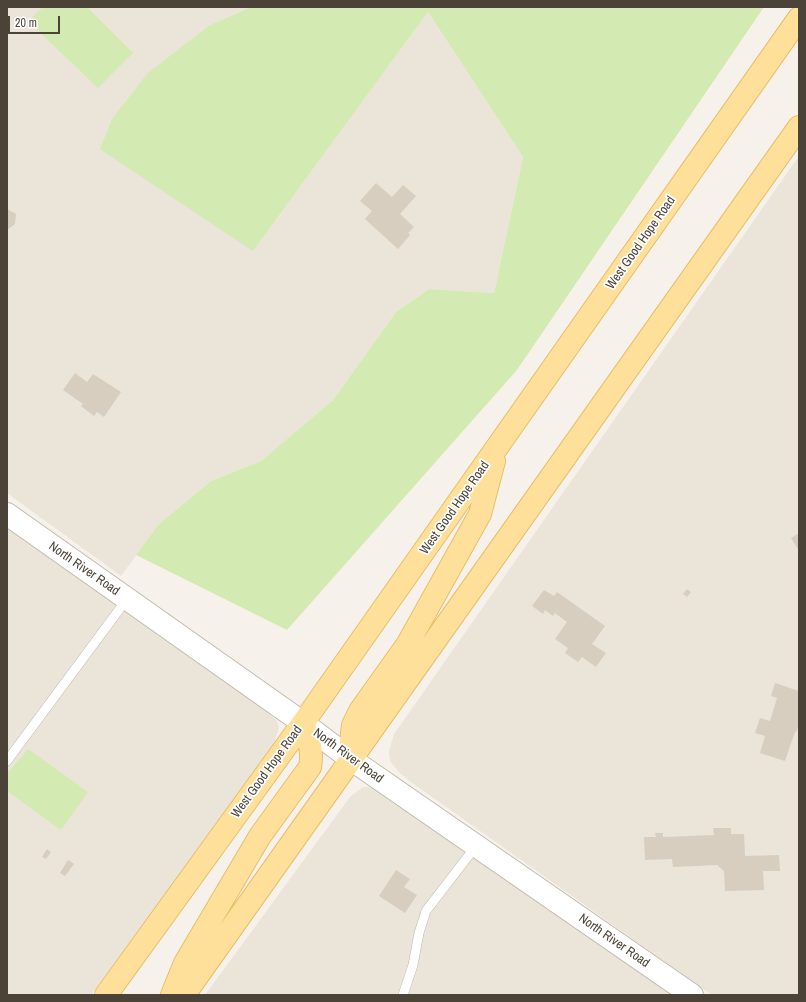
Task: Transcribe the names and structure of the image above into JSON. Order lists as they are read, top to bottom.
{
  "streets": {
    "main road": ["West Good Hope Road"],
    "street": ["North River Road"]
  },
  "crossings": [
    ["West Good Hope Road", "North River Road"]
  ],
  "scale_bar": "20 m"
}
